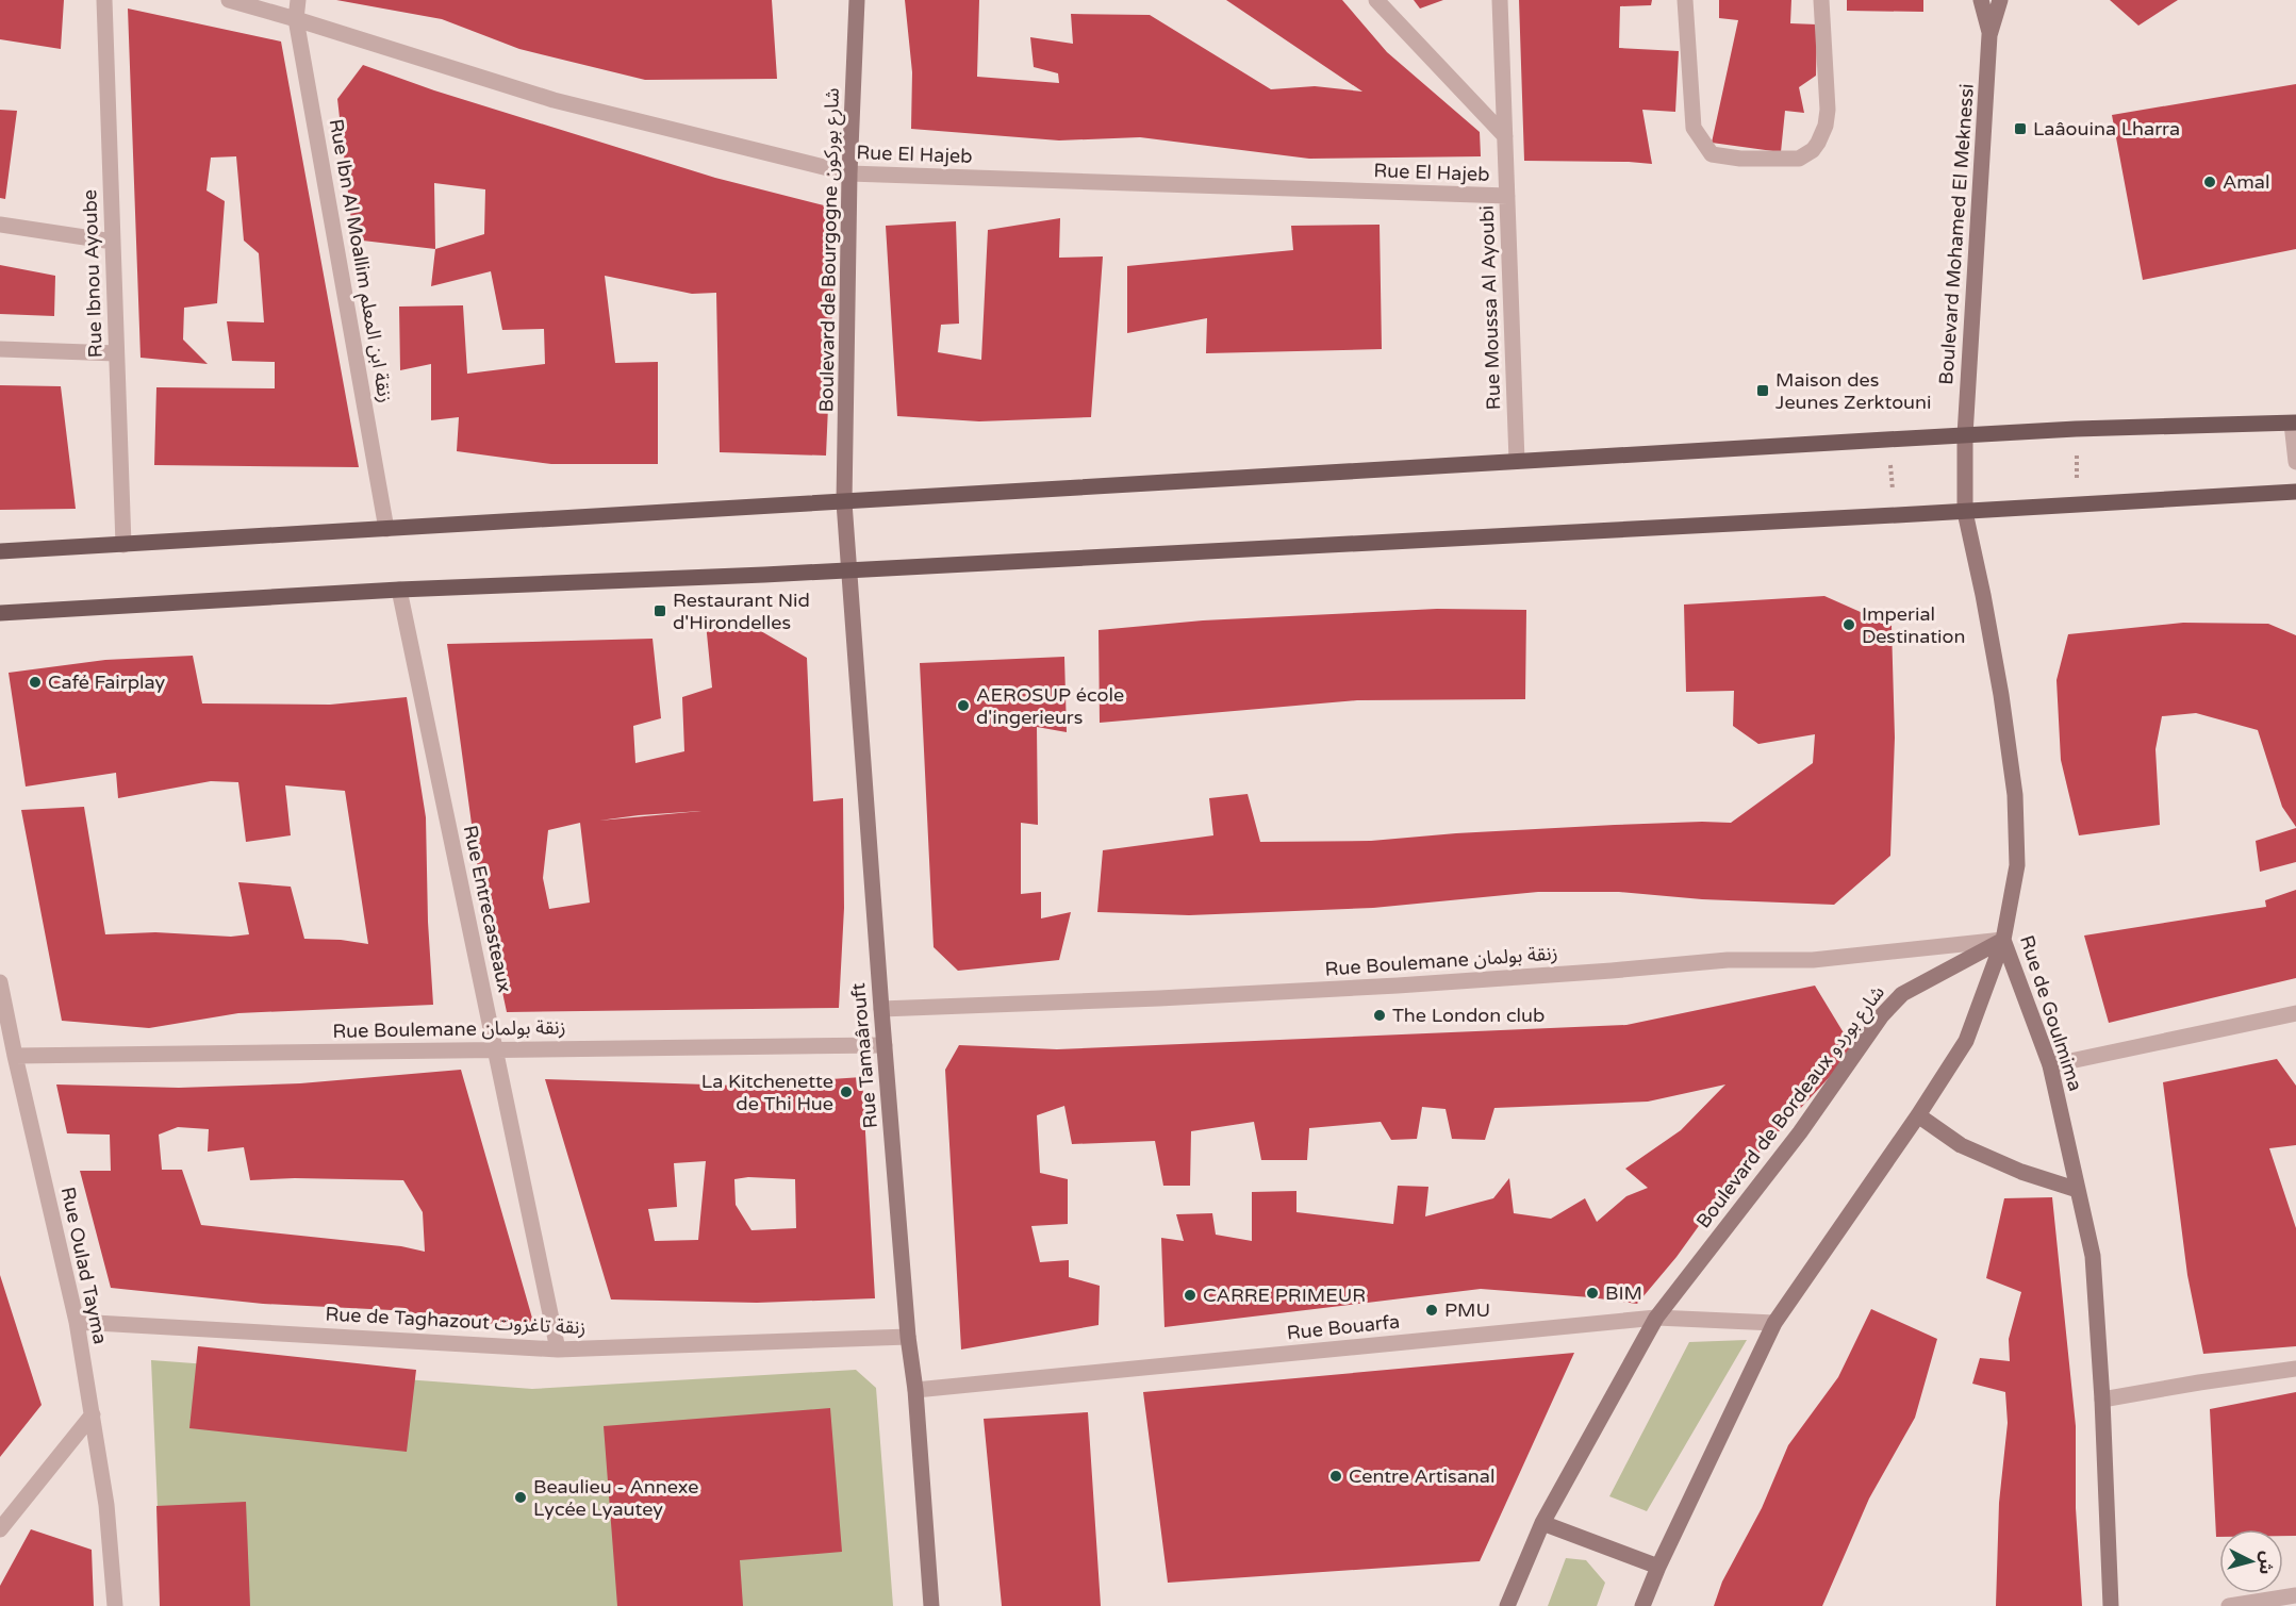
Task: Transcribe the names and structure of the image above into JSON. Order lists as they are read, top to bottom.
{
  "streets": {
    "main road": [
      "Boulevard Mohamed El Meknessi",
      "Boulevard de Bourgogne شارع بوركون",
      "Rue de Goulmima",
      "Rue Tamaârouft",
      "Boulevard de Bordeaux شارع بوردو"
    ],
    "street": [
      "Rue El Hajeb",
      "Rue Ibn Al Moallim زنقة ابن المعلم",
      "Rue Ibnou Ayoube",
      "Rue Moussa Al Ayoubi",
      "Rue Entrecasteaux",
      "Rue Boulemane زنقة بولمان",
      "Rue Oulad Tayma",
      "Rue de Taghazout زنقة تاغزوت",
      "Rue Bouarfa"
    ]
  },
  "crossings": [
    ["Rue El Hajeb", "Boulevard de Bourgogne شارع بوركون"],
    ["Rue El Hajeb", "Rue Ibn Al Moallim زنقة ابن المعلم"],
    ["Rue El Hajeb", "Rue Moussa Al Ayoubi"],
    ["Boulevard Mohamed El Meknessi", "Rue de Goulmima"],
    ["Boulevard de Bourgogne شارع بوركون", "Rue Tamaârouft"],
    ["Rue Entrecasteaux", "Rue Boulemane زنقة بولمان"],
    ["Rue Entrecasteaux", "Rue de Taghazout زنقة تاغزوت"],
    ["Rue Boulemane زنقة بولمان", "Rue de Goulmima"],
    ["Rue Boulemane زنقة بولمان", "Rue Tamaârouft"],
    ["Rue Boulemane زنقة بولمان", "Boulevard de Bordeaux شارع بوردو"],
    ["Rue Boulemane زنقة بولمان", "Rue Oulad Tayma"],
    ["Rue de Goulmima", "Boulevard de Bordeaux شارع بوردو"],
    ["Rue Tamaârouft", "Rue de Taghazout زنقة تاغزوت"],
    ["Rue Tamaârouft", "Rue Bouarfa"],
    ["Boulevard de Bordeaux شارع بوردو", "Rue Bouarfa"],
    ["Rue Oulad Tayma", "Rue de Taghazout زنقة تاغزوت"]
  ],
  "places": {
    "transit": ["Laâouina Lharra", "Maison des Jeunes Zerktouni", "Restaurant Nid d'Hirondelles"],
    "other": [
      "Amal",
      "Imperial Destination",
      "Café Fairplay",
      "AEROSUP école d'ingerieurs",
      "The London club",
      "La Kitchenette de Thi Hue",
      "BIM",
      "CARRE PRIMEUR",
      "PMU",
      "Centre Artisanal",
      "Beaulieu - Annexe Lycée Lyautey"
    ]
  },
  "north": "right"
}
